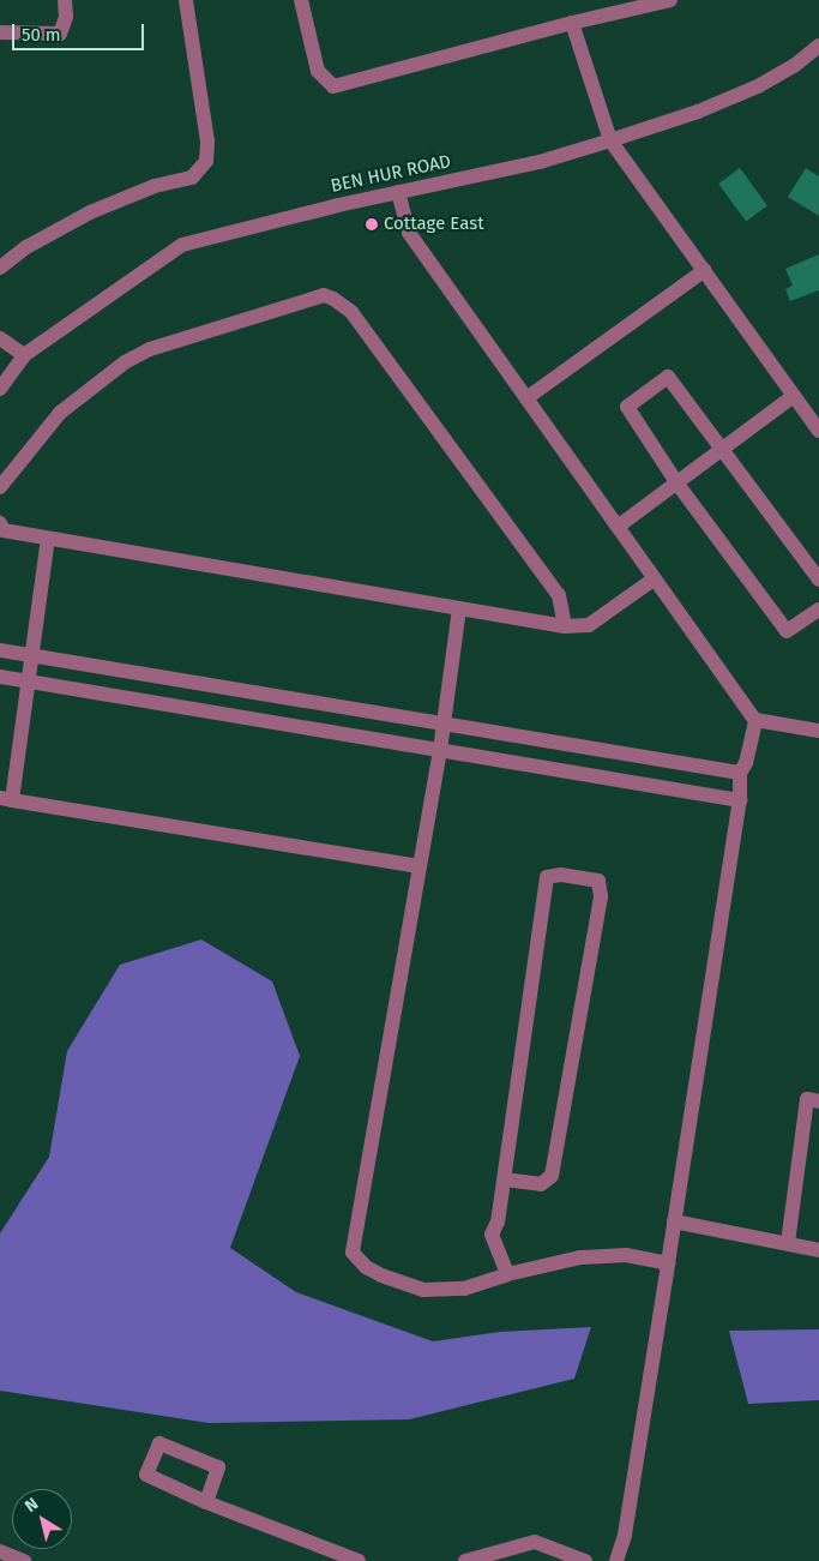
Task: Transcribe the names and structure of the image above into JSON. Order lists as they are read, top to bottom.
{
  "streets": {
    "street": ["BEN HUR ROAD"]
  },
  "places": ["Cottage East"],
  "scale_bar": "50 m",
  "north": "top left"
}
